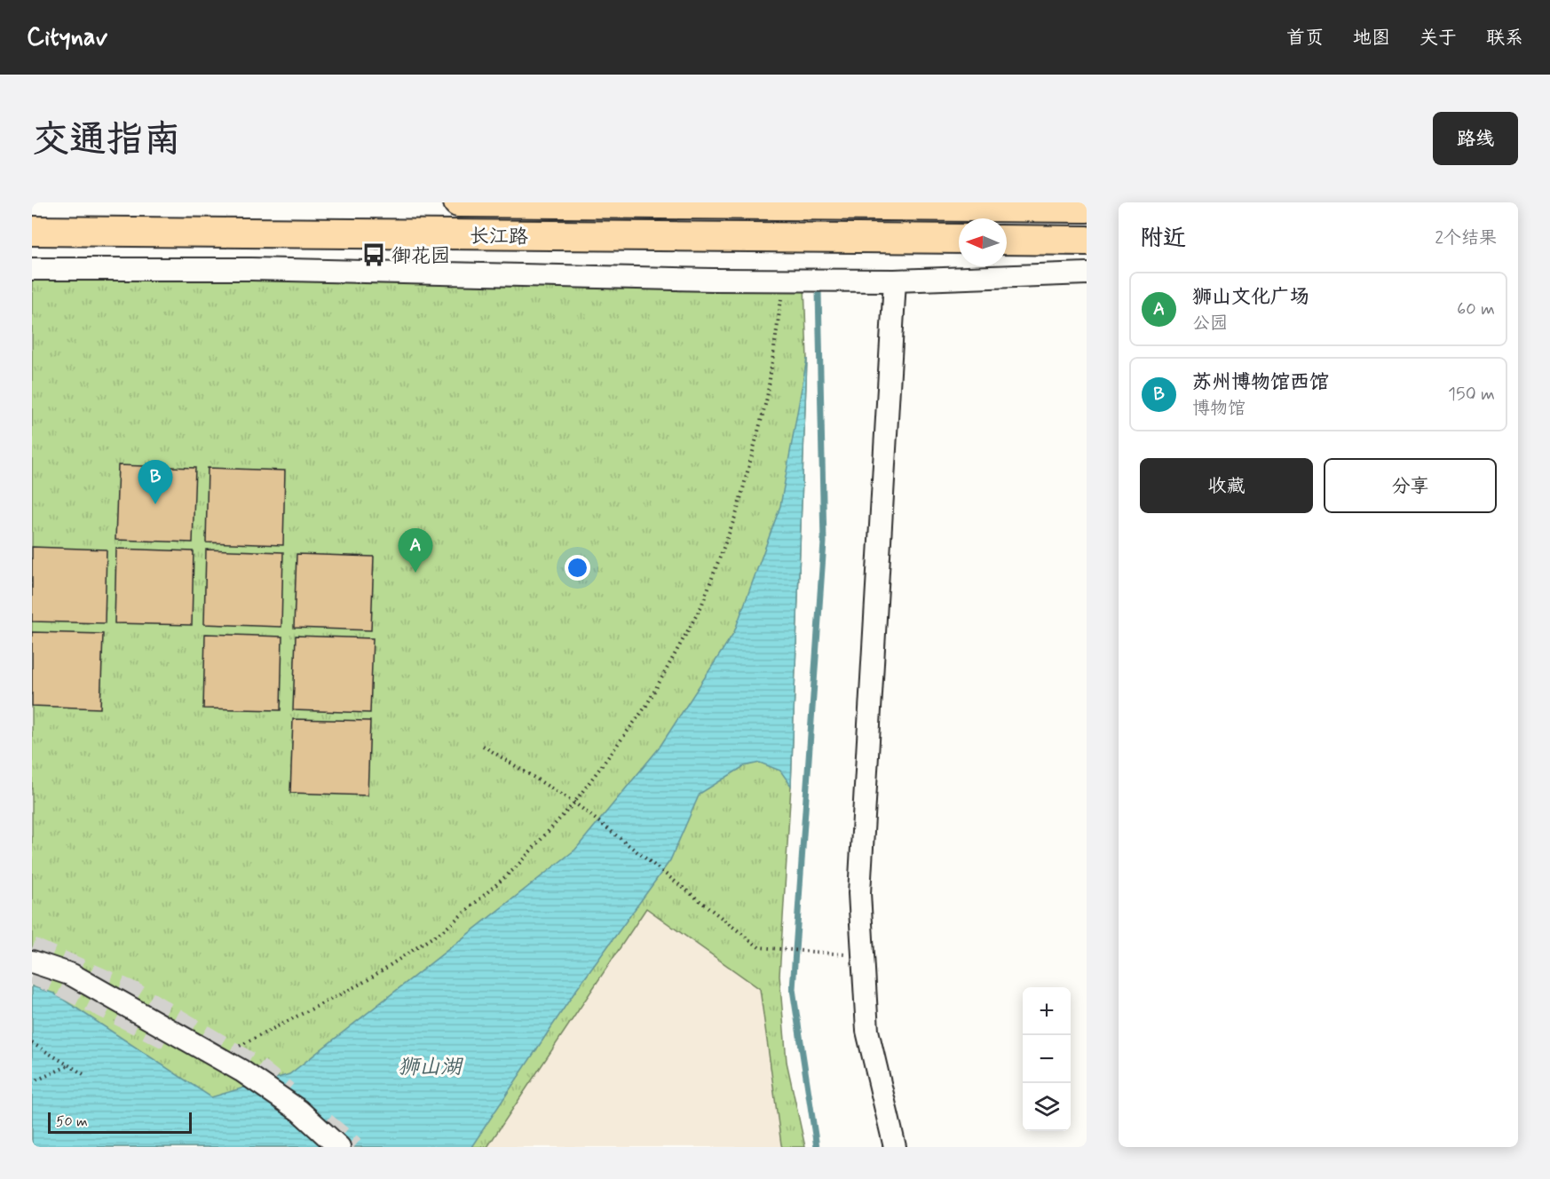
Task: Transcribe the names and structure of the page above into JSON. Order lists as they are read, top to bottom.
{
  "streets": {
    "main road": ["长江路"]
  },
  "water": ["狮山湖"],
  "places": {
    "bus stop": ["御花园"]
  },
  "scale_bar": "50 m",
  "north": "left",
  "page": {
    "header": "Citynav",
    "nav": [
      "首页",
      "地图",
      "关于",
      "联系"
    ],
    "buttons": [
      "路线",
      ["收藏", "分享"]
    ],
    "title": "交通指南",
    "heading": ["附近", "2个结果"],
    "list": [
      {
        "mark": "A",
        "name": "狮山文化广场",
        "note": "公园",
        "value": "60 m"
      },
      {
        "mark": "B",
        "name": "苏州博物馆西馆",
        "note": "博物馆",
        "value": "150 m"
      }
    ],
    "pins": ["B", "A"],
    "map_buttons": ["+", "−"],
    "scale": "50 m"
  }
}
